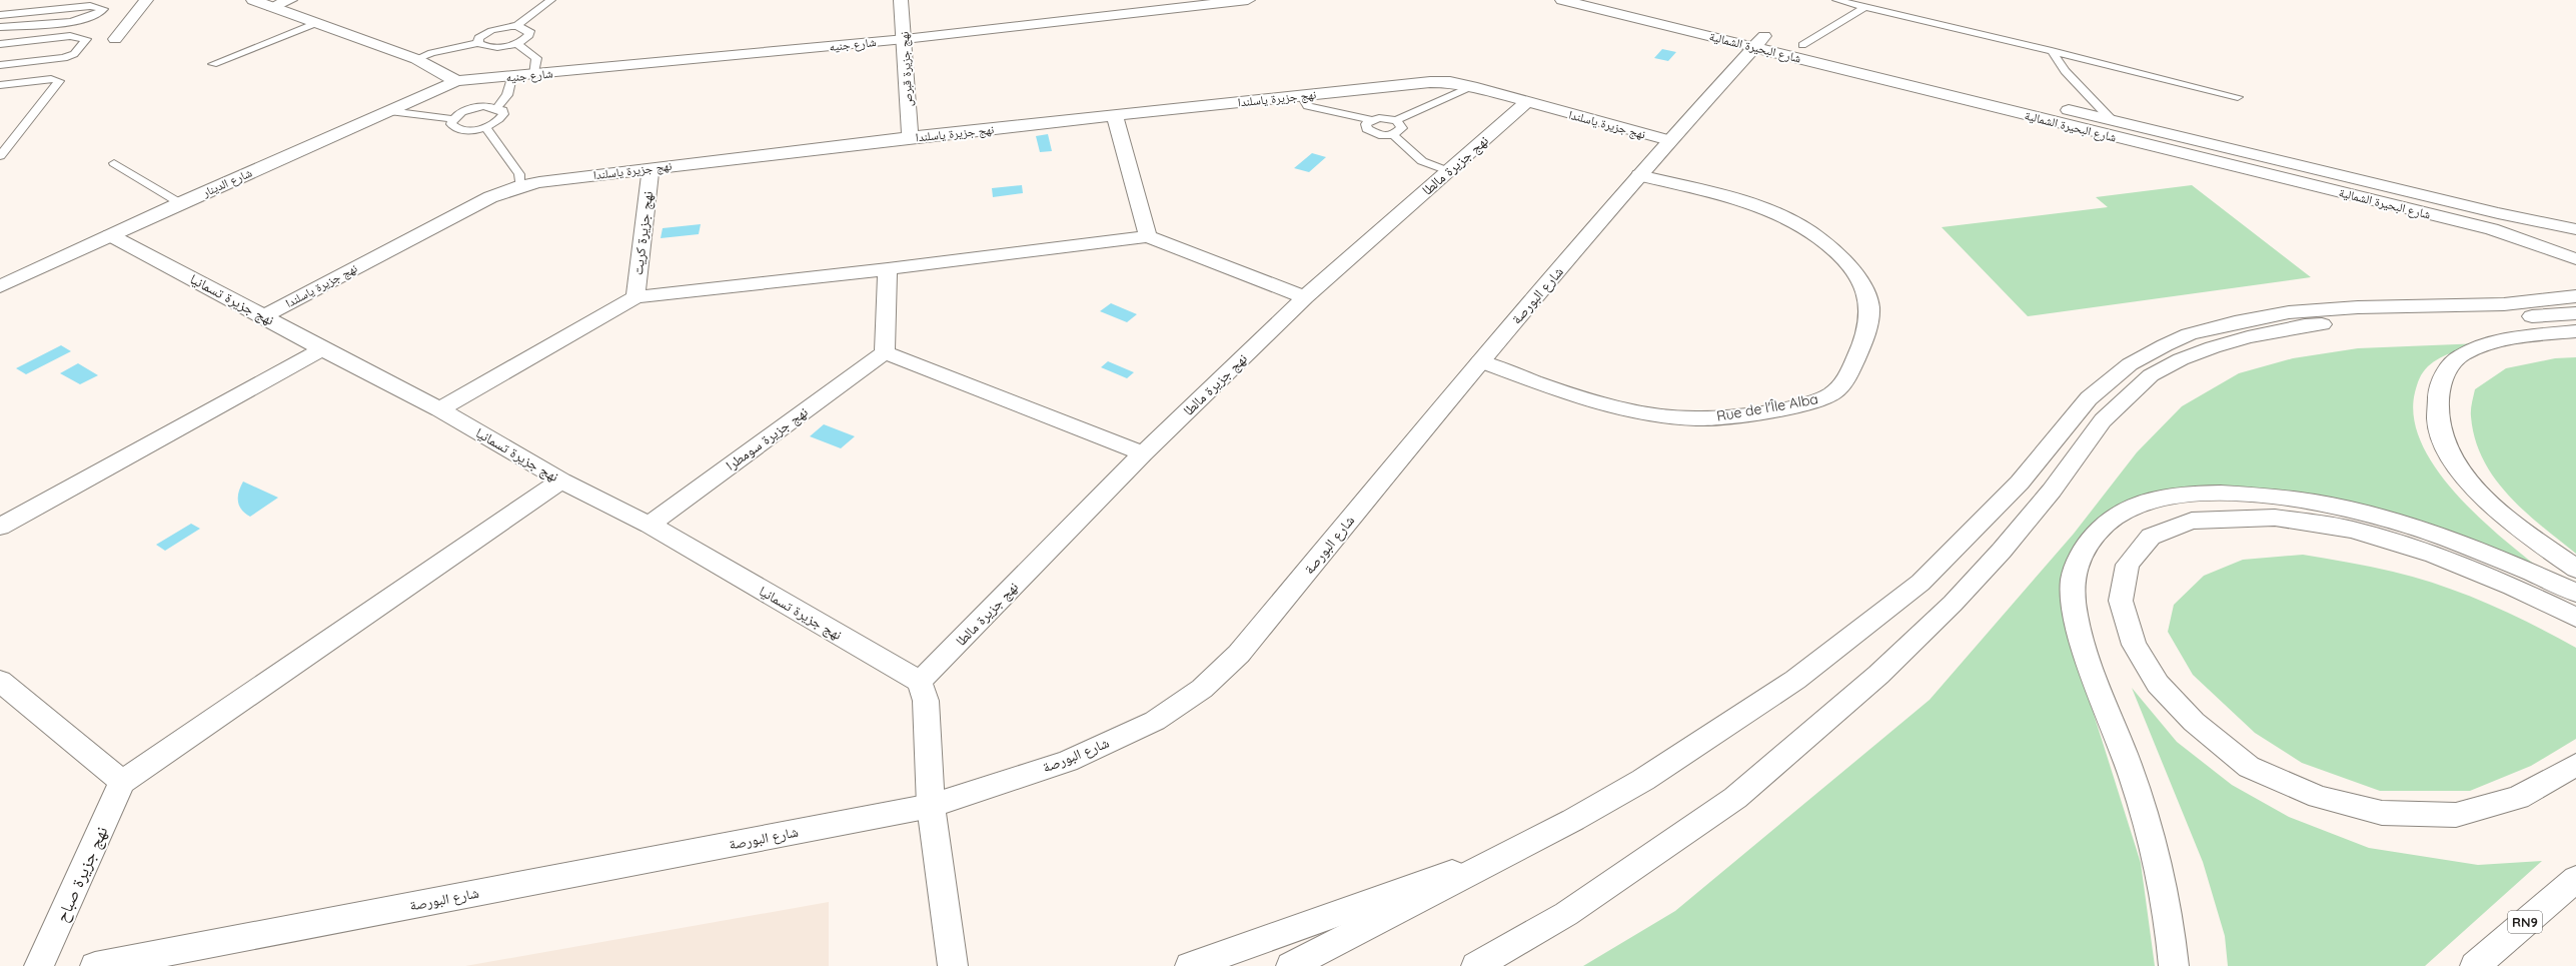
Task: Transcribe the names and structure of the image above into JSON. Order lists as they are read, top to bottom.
{
  "streets": {
    "main road": [
      "شارع جنيه",
      "شارع البحيرة الشمالية",
      "نهج جزيرة قبرص",
      "نهج جزيرة ياسلندا",
      "نهج جزيرة مالطا",
      "شارع الدينار",
      "نهج جزيرة كريت",
      "شارع البورصة",
      "نهج جزيرة تسمانيا",
      "Rue de l'Île Alba",
      "نهج جزيرة سومطرا",
      "نهج جزيرة صباح",
      "RN9"
    ]
  },
  "crossings": [
    ["شارع جنيه", "نهج جزيرة قبرص"],
    ["شارع جنيه", "شارع الدينار"],
    ["شارع البحيرة الشمالية", "شارع البورصة"],
    ["نهج جزيرة قبرص", "نهج جزيرة ياسلندا"],
    ["نهج جزيرة ياسلندا", "نهج جزيرة مالطا"],
    ["نهج جزيرة ياسلندا", "نهج جزيرة كريت"],
    ["نهج جزيرة ياسلندا", "شارع البورصة"],
    ["نهج جزيرة ياسلندا", "نهج جزيرة تسمانيا"],
    ["نهج جزيرة مالطا", "نهج جزيرة تسمانيا"],
    ["شارع الدينار", "نهج جزيرة تسمانيا"],
    ["شارع البورصة", "Rue de l'Île Alba"],
    ["نهج جزيرة تسمانيا", "نهج جزيرة سومطرا"]
  ]
}
